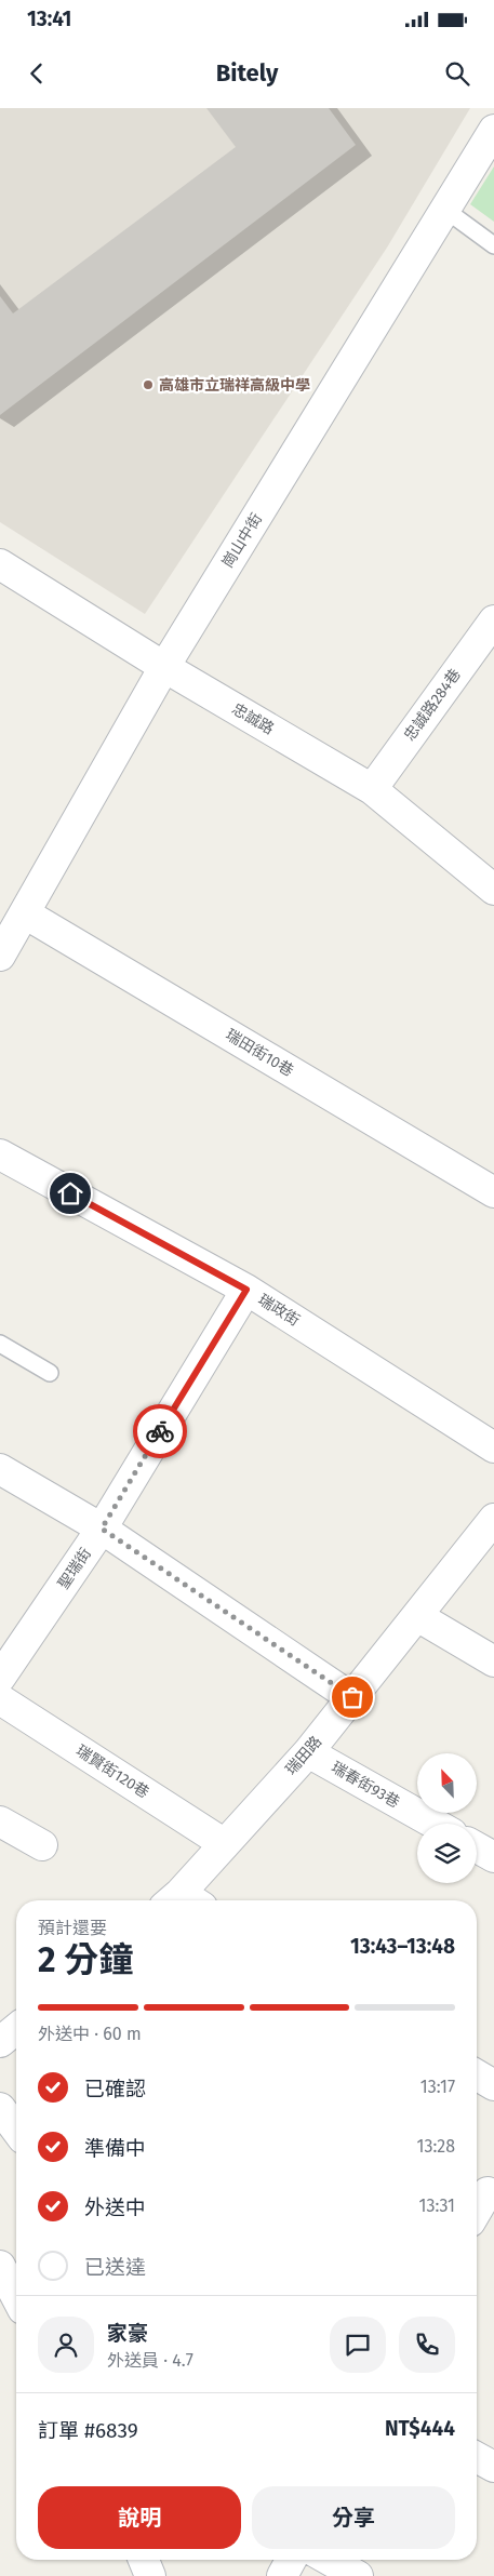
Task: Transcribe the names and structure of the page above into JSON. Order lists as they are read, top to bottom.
{
  "streets": {
    "street": [
      "崗山中街",
      "忠誠路284巷",
      "忠誠路",
      "瑞田街10巷",
      "瑞政街",
      "聖瑞街",
      "瑞田路",
      "瑞賢街120巷",
      "瑞春街93巷"
    ]
  },
  "crossings": [
    ["崗山中街", "忠誠路"],
    ["崗山中街", "瑞田街10巷"],
    ["忠誠路284巷", "忠誠路"],
    ["瑞政街", "聖瑞街"],
    ["瑞田路", "瑞賢街120巷"],
    ["瑞田路", "瑞春街93巷"]
  ],
  "places": ["高雄市立瑞祥高級中學"],
  "north": "top left",
  "page": {
    "status": "13:41",
    "header": "Bitely",
    "heading": ["2 分鐘", "預計還要", "13:43–13:48"],
    "panel": [
      "家豪",
      "外送員 · 4.7",
      "訂單 #6839",
      "NT$444"
    ],
    "bar": "外送中 · 60 m",
    "list": [
      ["已確認", "13:17"],
      ["準備中", "13:28"],
      ["外送中", "13:31"],
      "已送達"
    ],
    "buttons": ["說明", "分享"]
  }
}
